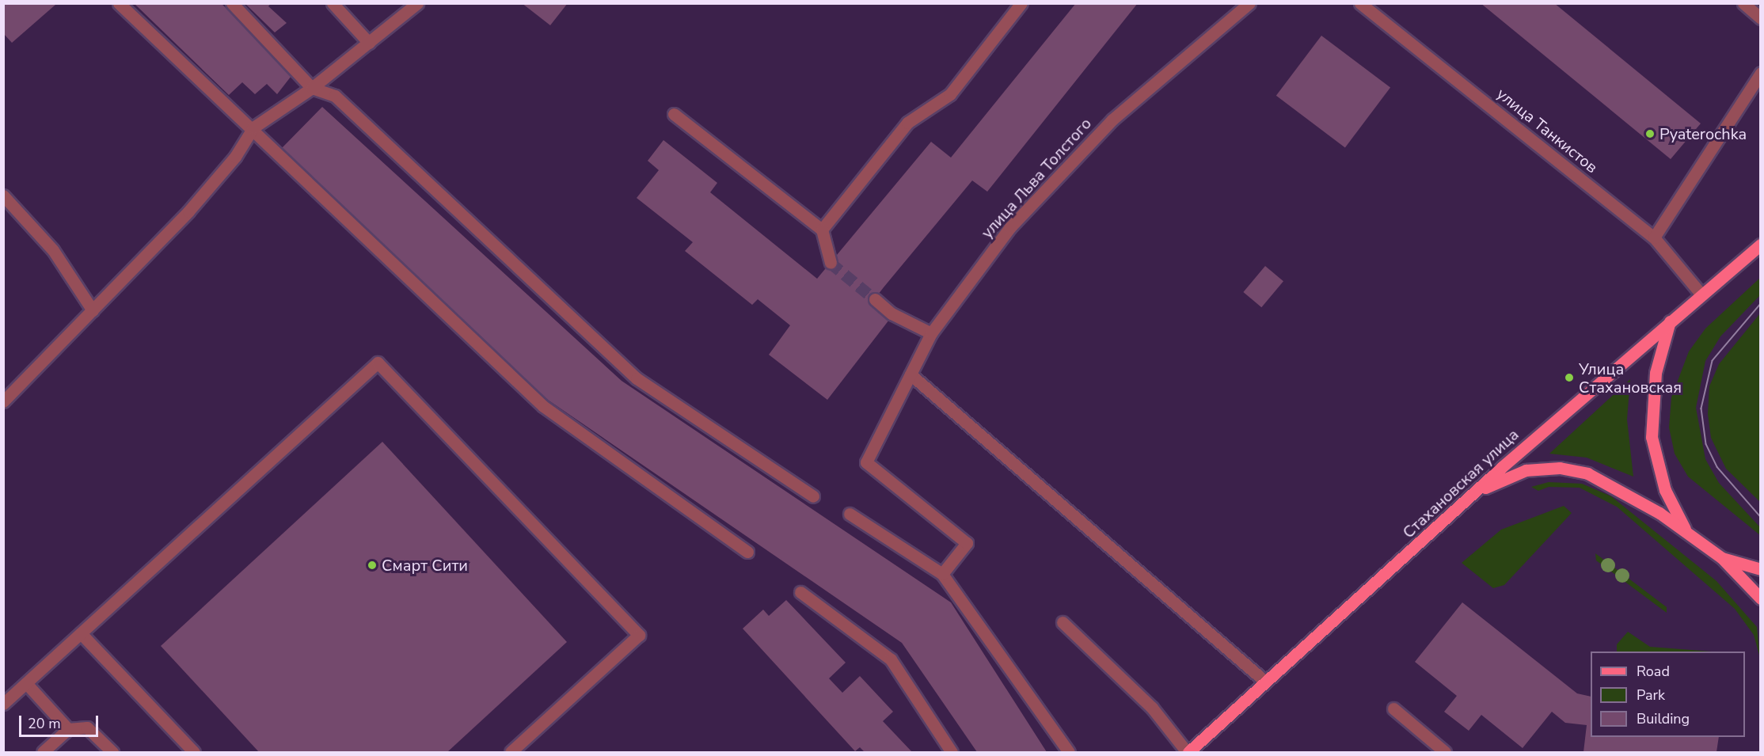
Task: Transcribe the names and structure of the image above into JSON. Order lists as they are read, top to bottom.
{
  "streets": {
    "main road": ["Стахановская улица"],
    "street": ["улица Танкистов", "улица Льва Толстого"]
  },
  "crossings": [
    ["улица Танкистов", "Стахановская улица"]
  ],
  "places": ["Pyaterochka", "Улица Стахановская", "Смарт Сити"],
  "legend": ["Road", "Park", "Building"],
  "scale_bar": "20 m"
}
